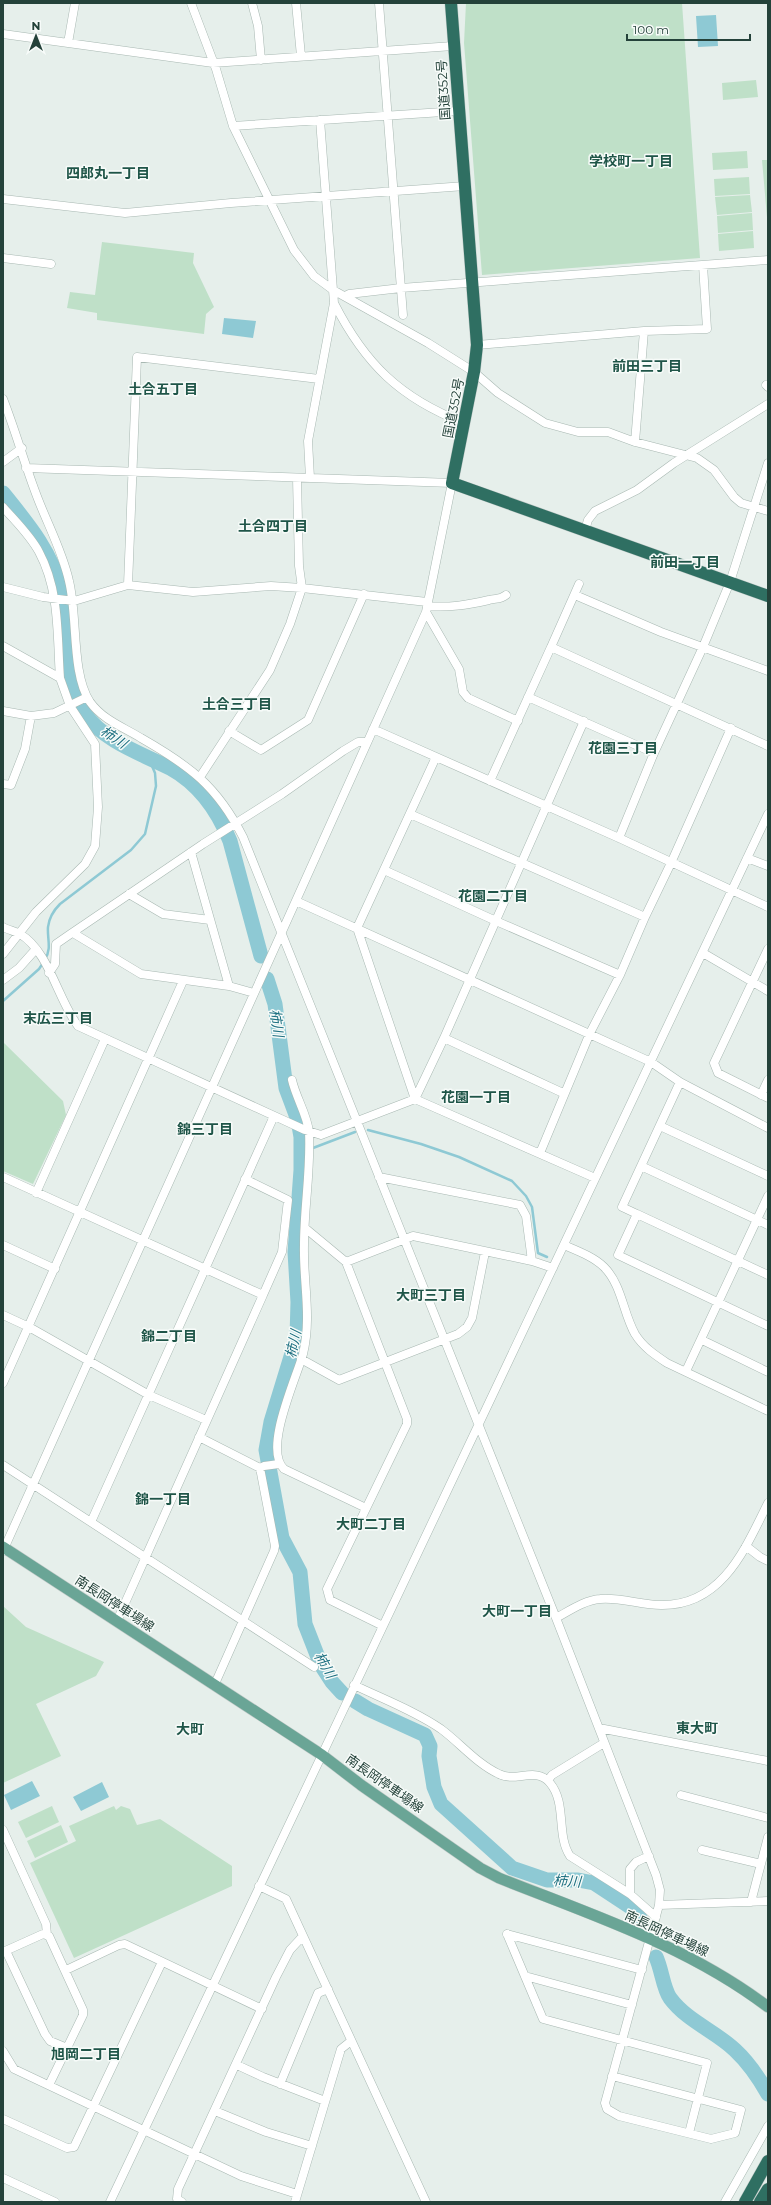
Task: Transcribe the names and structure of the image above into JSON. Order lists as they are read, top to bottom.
{
  "streets": {
    "highway": ["国道352号"],
    "main road": ["南長岡停車場線"]
  },
  "districts": [
    "学校町一丁目",
    "四郎丸一丁目",
    "前田三丁目",
    "土合五丁目",
    "土合四丁目",
    "前田一丁目",
    "土合三丁目",
    "花園三丁目",
    "花園二丁目",
    "末広三丁目",
    "花園一丁目",
    "錦三丁目",
    "大町三丁目",
    "錦二丁目",
    "錦一丁目",
    "大町二丁目",
    "大町一丁目",
    "東大町",
    "大町",
    "旭岡二丁目"
  ],
  "water": ["柿川"],
  "scale_bar": "100 m",
  "north": "top"
}
